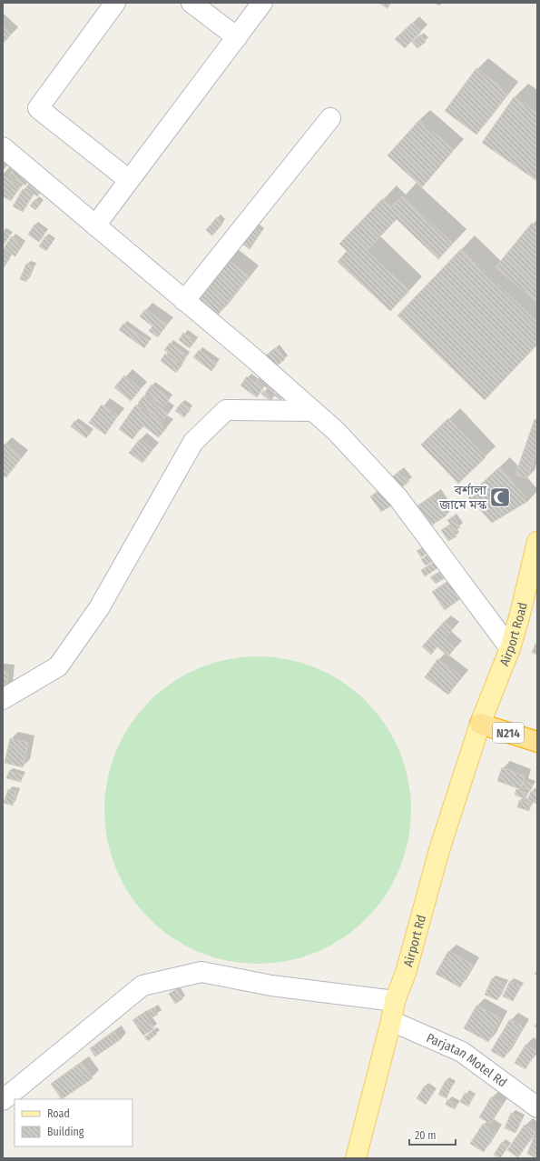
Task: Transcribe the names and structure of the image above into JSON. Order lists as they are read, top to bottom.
{
  "streets": {
    "highway": ["N214"],
    "main road": ["Airport Road", "Airport Rd"],
    "street": ["Parjatan Motel Rd"]
  },
  "crossings": [
    ["Airport Road", "N214"],
    ["Airport Road", "Airport Rd"],
    ["N214", "Airport Rd"],
    ["Airport Rd", "Parjatan Motel Rd"]
  ],
  "places": {
    "mosque": ["বর্শালা জামে মস্ক"]
  },
  "legend": ["Road", "Building"],
  "scale_bar": "20 m"
}
